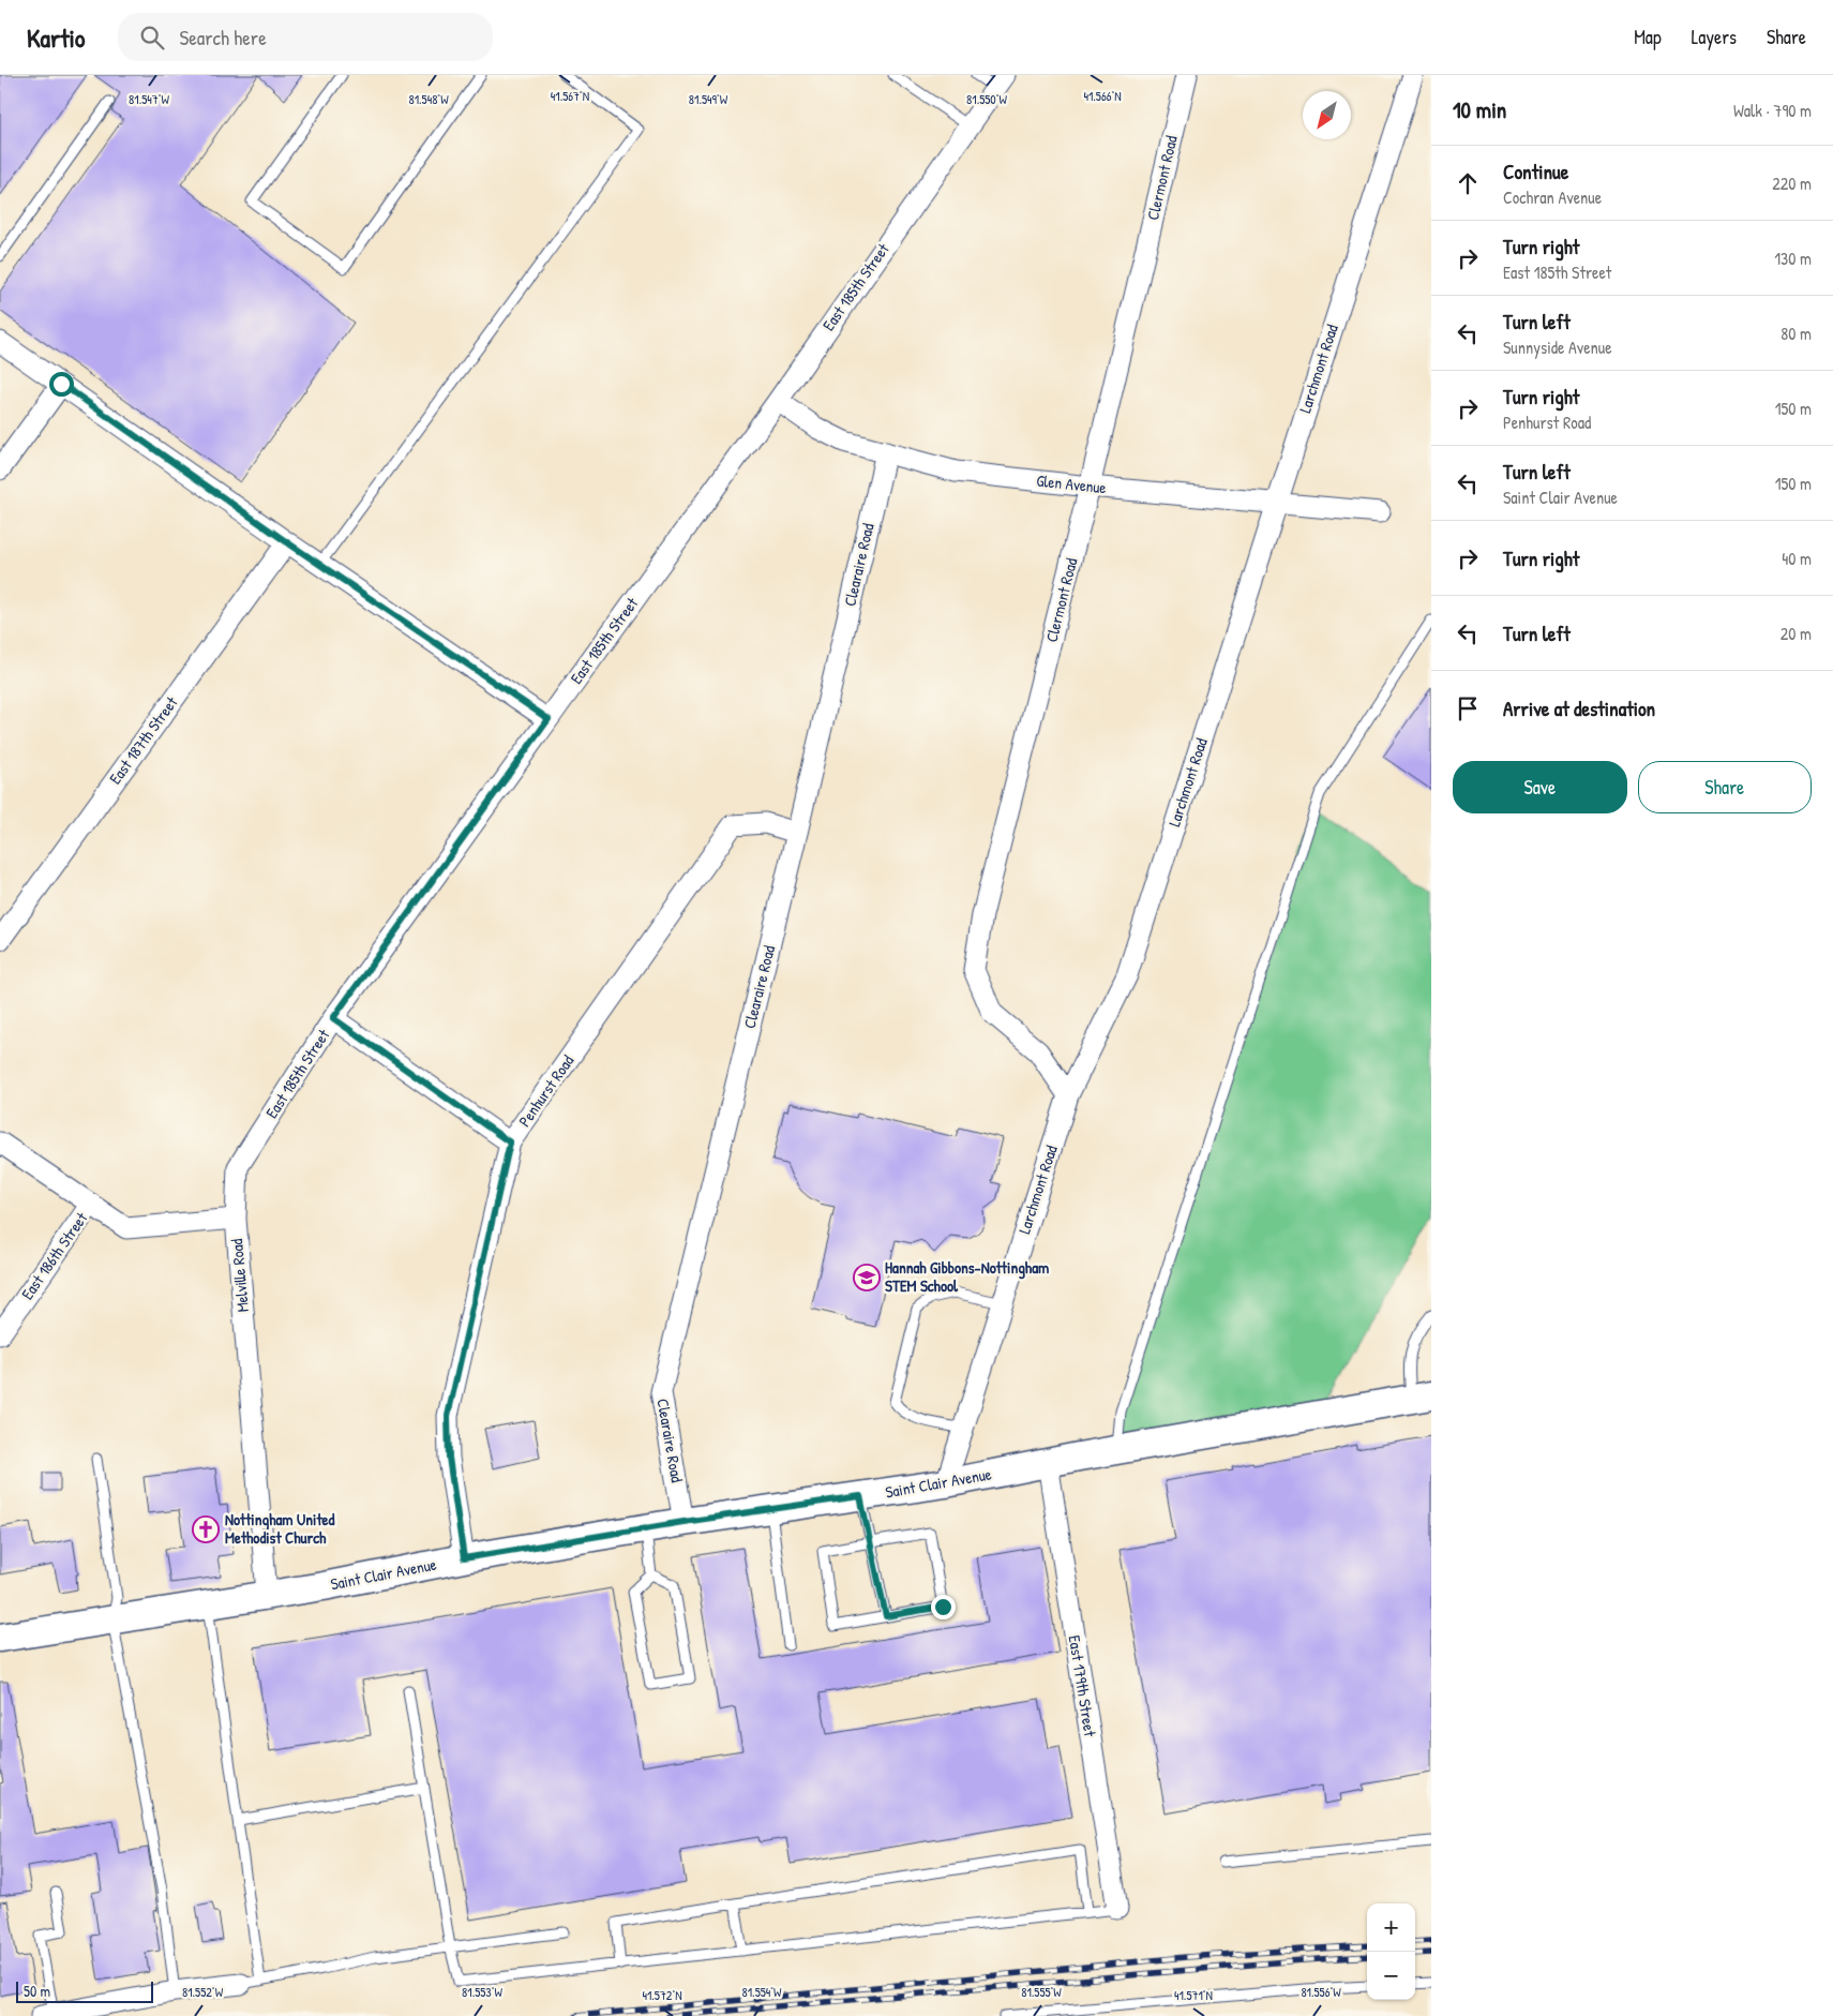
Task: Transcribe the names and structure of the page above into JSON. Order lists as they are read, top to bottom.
{
  "streets": {
    "street": [
      "Clermont Road",
      "East 185th Street",
      "Larchmont Road",
      "Glen Avenue",
      "Clearaire Road",
      "East 187th Street",
      "Penhurst Road",
      "East 186th Street",
      "Melville Road",
      "Saint Clair Avenue",
      "East 179th Street"
    ]
  },
  "crossings": [
    ["Clermont Road", "Larchmont Road"],
    ["Clermont Road", "Glen Avenue"],
    ["East 185th Street", "Glen Avenue"],
    ["East 185th Street", "Melville Road"],
    ["Larchmont Road", "Glen Avenue"],
    ["Larchmont Road", "Saint Clair Avenue"],
    ["Glen Avenue", "Clearaire Road"],
    ["Clearaire Road", "Penhurst Road"],
    ["Clearaire Road", "Saint Clair Avenue"],
    ["Penhurst Road", "Saint Clair Avenue"],
    ["East 186th Street", "Melville Road"],
    ["Melville Road", "Saint Clair Avenue"],
    ["Saint Clair Avenue", "East 179th Street"]
  ],
  "places": {
    "school or university": ["Hannah Gibbons-Nottingham STEM School"],
    "church": ["Nottingham United Methodist Church"]
  },
  "scale_bar": "50 m",
  "north": "bottom left",
  "page": {
    "header": "Kartio",
    "search": "Search here",
    "nav": ["Map", "Layers", "Share"],
    "heading": ["10 min", "Walk · 790 m"],
    "list": [
      ["Continue", "Cochran Avenue", "220 m"],
      ["Turn right", "East 185th Street", "130 m"],
      ["Turn left", "Sunnyside Avenue", "80 m"],
      ["Turn right", "Penhurst Road", "150 m"],
      ["Turn left", "Saint Clair Avenue", "150 m"],
      ["Turn right", "40 m"],
      ["Turn left", "20 m"],
      "Arrive at destination"
    ],
    "buttons": ["Save", "Share"],
    "map_buttons": ["+", "−"],
    "scale": "50 m"
  },
  "coordinates": [
    "41.567°N",
    "41.566°N",
    "81.547°W",
    "81.548°W",
    "81.549°W",
    "81.550°W",
    "81.552°W",
    "81.553°W",
    "81.554°W",
    "81.555°W",
    "81.556°W",
    "41.572°N",
    "41.571°N"
  ]
}
